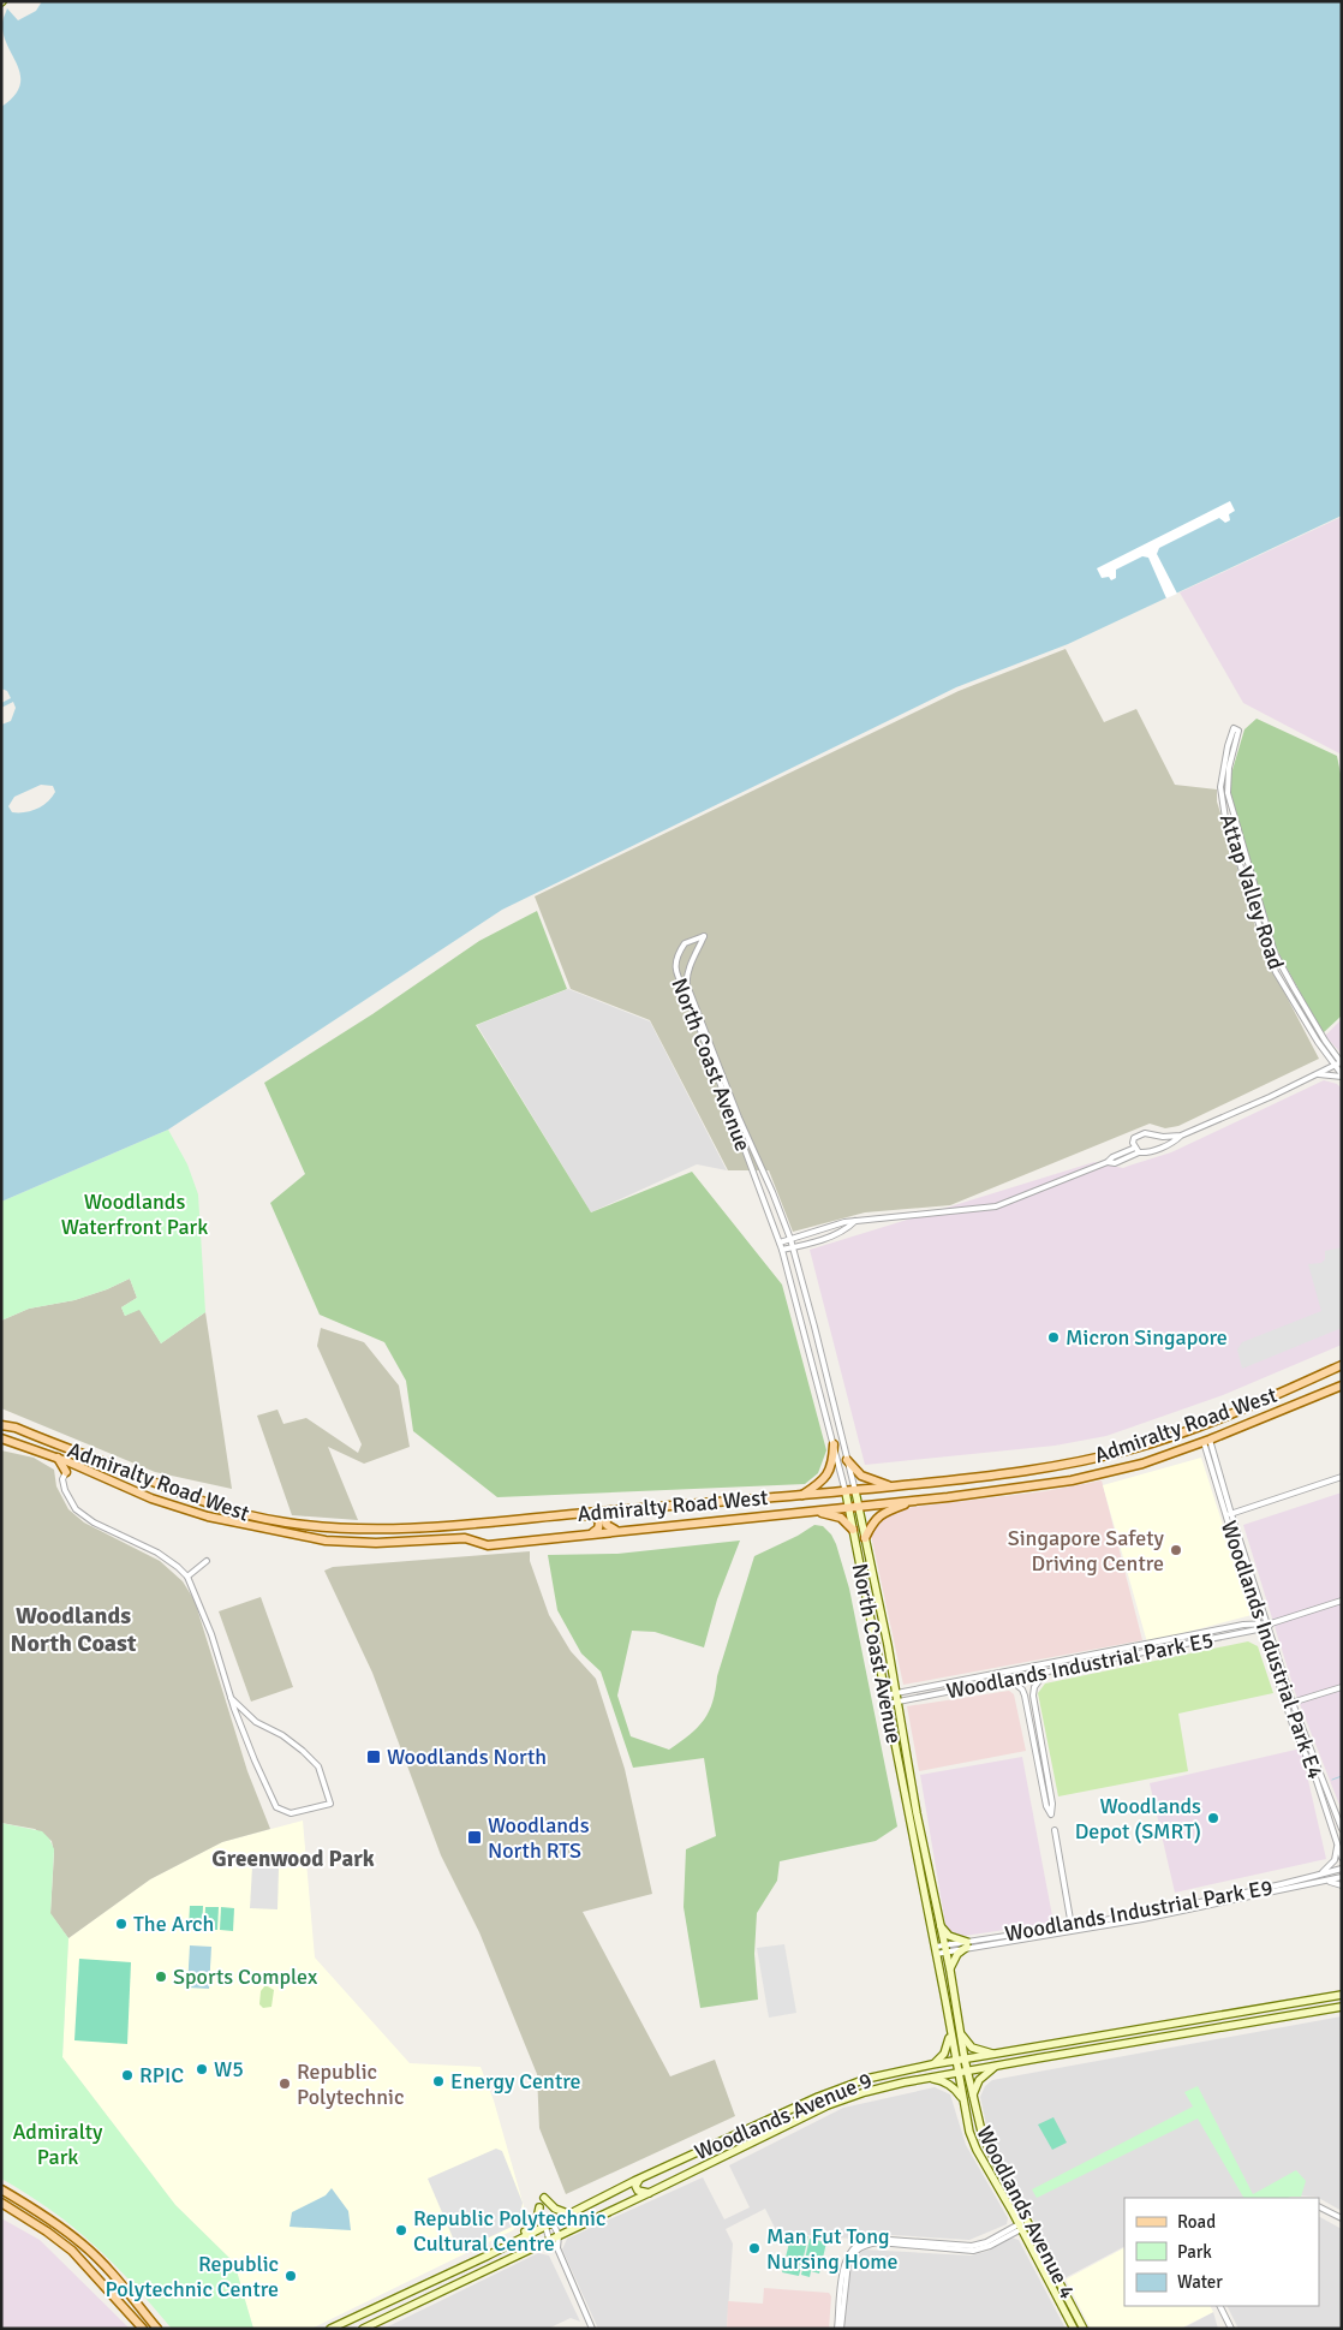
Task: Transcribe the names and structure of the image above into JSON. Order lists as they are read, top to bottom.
{
  "streets": {
    "main road": [
      "North Coast Avenue",
      "Admiralty Road West",
      "Woodlands Avenue 9",
      "Woodlands Avenue 4"
    ],
    "street": [
      "Attap Valley Road",
      "Woodlands Industrial Park E4",
      "Woodlands Industrial Park E5",
      "Woodlands Industrial Park E9"
    ]
  },
  "crossings": [
    ["North Coast Avenue", "Admiralty Road West"],
    ["North Coast Avenue", "Woodlands Industrial Park E5"],
    ["North Coast Avenue", "Woodlands Industrial Park E9"],
    ["North Coast Avenue", "Woodlands Avenue 9"],
    ["North Coast Avenue", "Woodlands Avenue 4"],
    ["Admiralty Road West", "Woodlands Industrial Park E4"],
    ["Woodlands Industrial Park E4", "Woodlands Industrial Park E5"],
    ["Woodlands Avenue 9", "Woodlands Avenue 4"]
  ],
  "districts": ["Woodlands North Coast", "Greenwood Park"],
  "parks": ["Woodlands Waterfront Park", "Admiralty Park"],
  "places": {
    "other": [
      "Micron Singapore",
      "Singapore Safety Driving Centre",
      "Woodlands Depot (SMRT)",
      "The Arch",
      "Sports Complex",
      "W5",
      "RPIC",
      "Energy Centre",
      "Republic Polytechnic",
      "Republic Polytechnic Cultural Centre",
      "Man Fut Tong Nursing Home",
      "Republic Polytechnic Centre"
    ],
    "transit": ["Woodlands North", "Woodlands North RTS"]
  },
  "legend": ["Road", "Park", "Water"]
}
